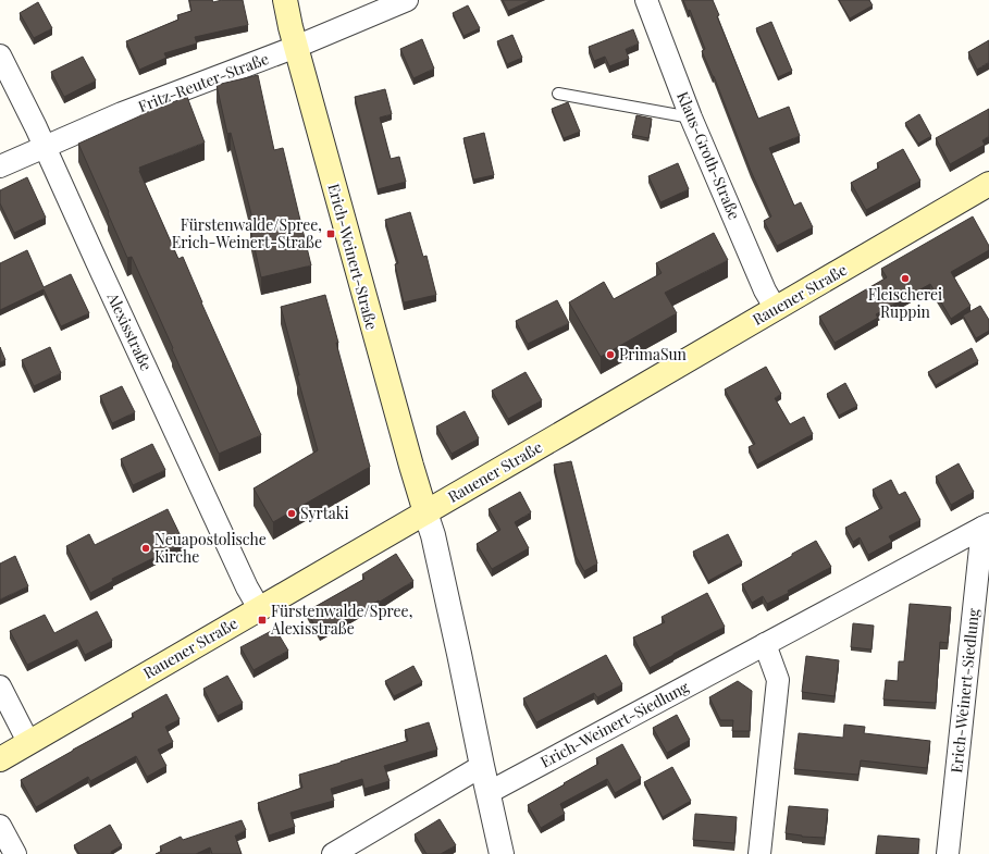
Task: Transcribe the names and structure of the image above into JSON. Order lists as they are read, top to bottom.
{
  "streets": {
    "main road": ["Erich-Weinert-Straße", "Rauener Straße"],
    "street": [
      "Fritz-Reuter-Straße",
      "Klaus-Groth-Straße",
      "Alexisstraße",
      "Erich-Weinert-Siedlung"
    ]
  },
  "crossings": [
    ["Fritz-Reuter-Straße", "Erich-Weinert-Straße"],
    ["Fritz-Reuter-Straße", "Alexisstraße"],
    ["Klaus-Groth-Straße", "Rauener Straße"],
    ["Erich-Weinert-Straße", "Rauener Straße"],
    ["Rauener Straße", "Alexisstraße"]
  ],
  "places": {
    "transit": ["Fürstenwalde/Spree, Erich-Weinert-Straße", "Fürstenwalde/Spree, Alexisstraße"],
    "other": [
      "Fleischerei Ruppin",
      "PrimaSun",
      "Syrtaki",
      "Neuapostolische Kirche"
    ]
  }
}
